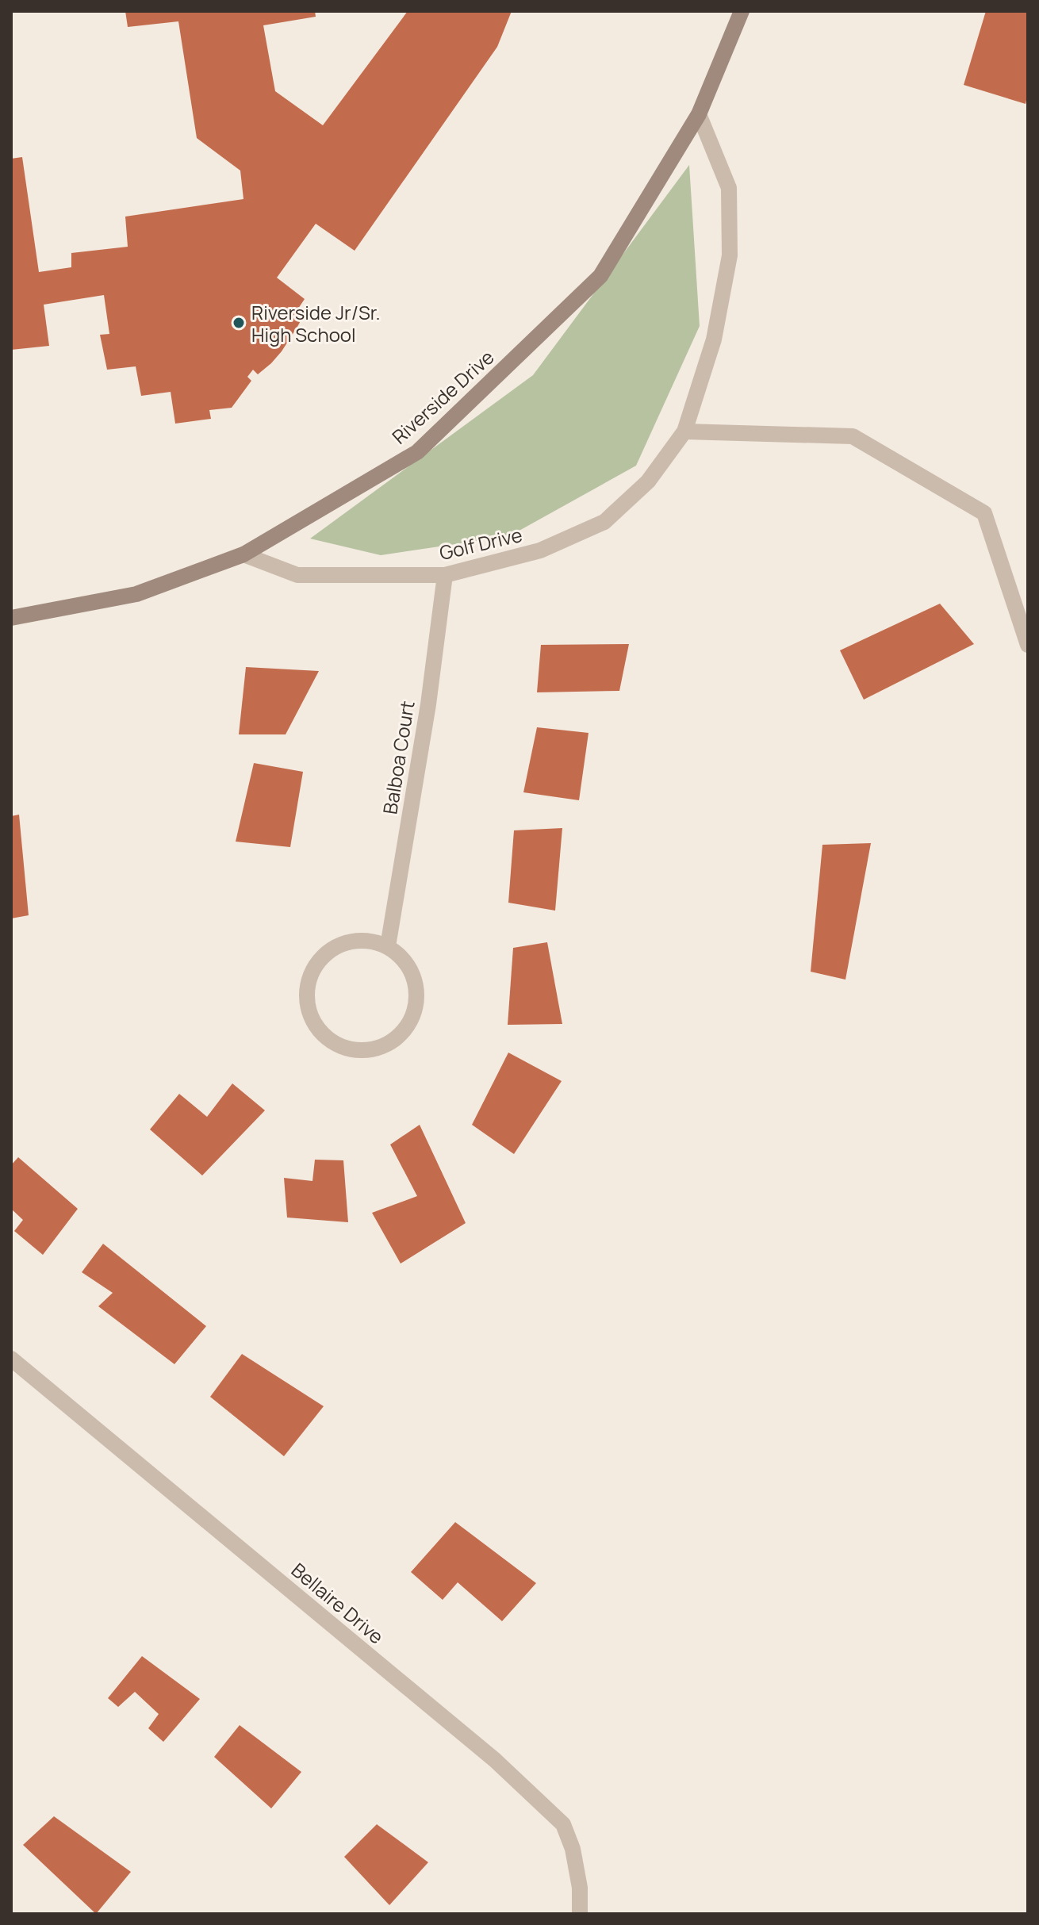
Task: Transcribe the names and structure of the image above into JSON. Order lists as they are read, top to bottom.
{
  "streets": {
    "main road": ["Riverside Drive"],
    "street": ["Golf Drive", "Balboa Court", "Bellaire Drive"]
  },
  "crossings": [
    ["Riverside Drive", "Golf Drive"],
    ["Golf Drive", "Balboa Court"]
  ],
  "places": ["Riverside Jr/Sr. High School"]
}
